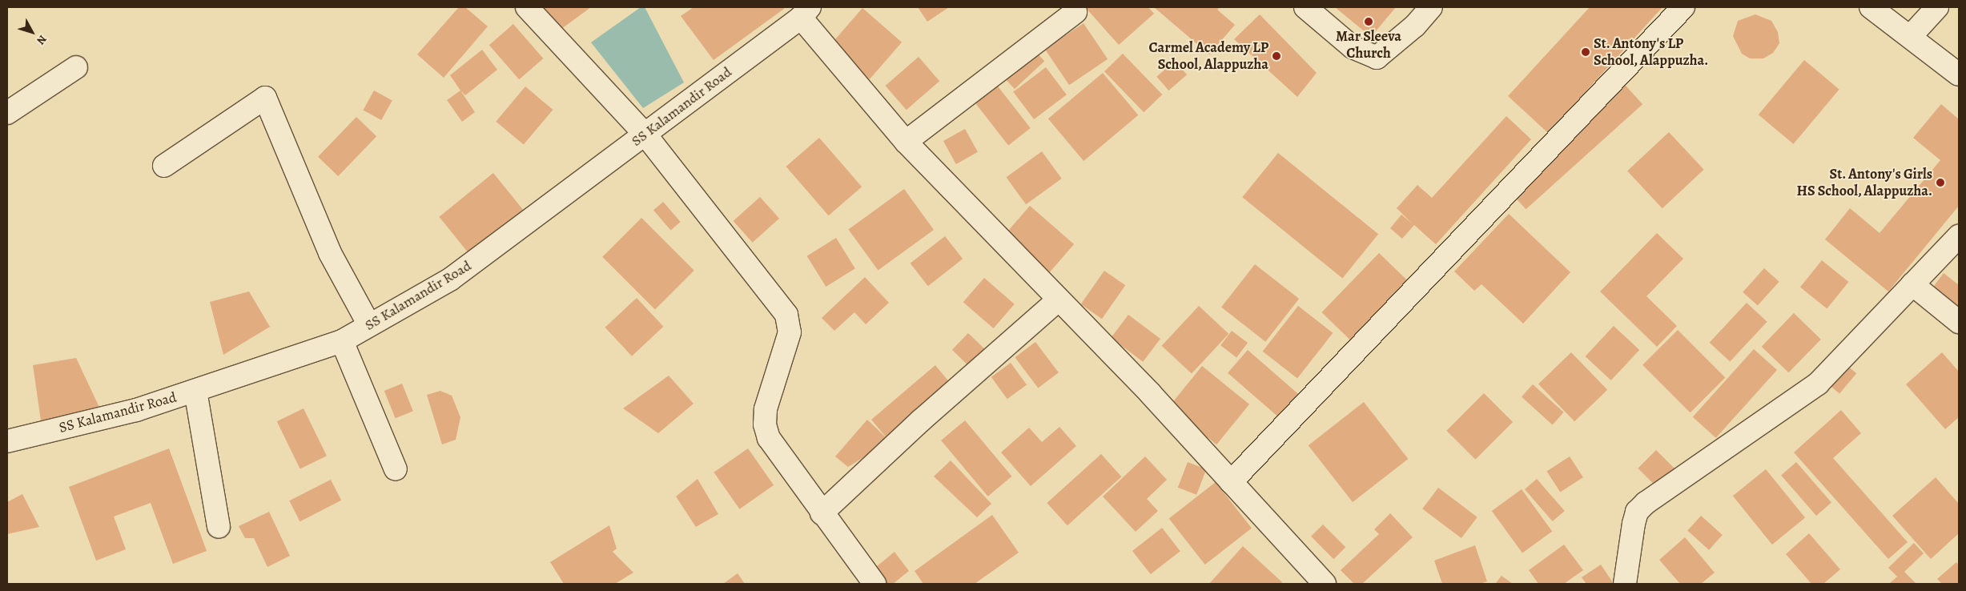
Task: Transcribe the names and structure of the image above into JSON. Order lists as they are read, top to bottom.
{
  "streets": {
    "street": ["SS Kalamandir Road"]
  },
  "places": [
    "Mar Sleeva Church",
    "St. Antony's LP School, Alappuzha.",
    "Carmel Academy LP School, Alappuzha",
    "St. Antony's Girls HS School, Alappuzha."
  ],
  "north": "bottom right"
}
